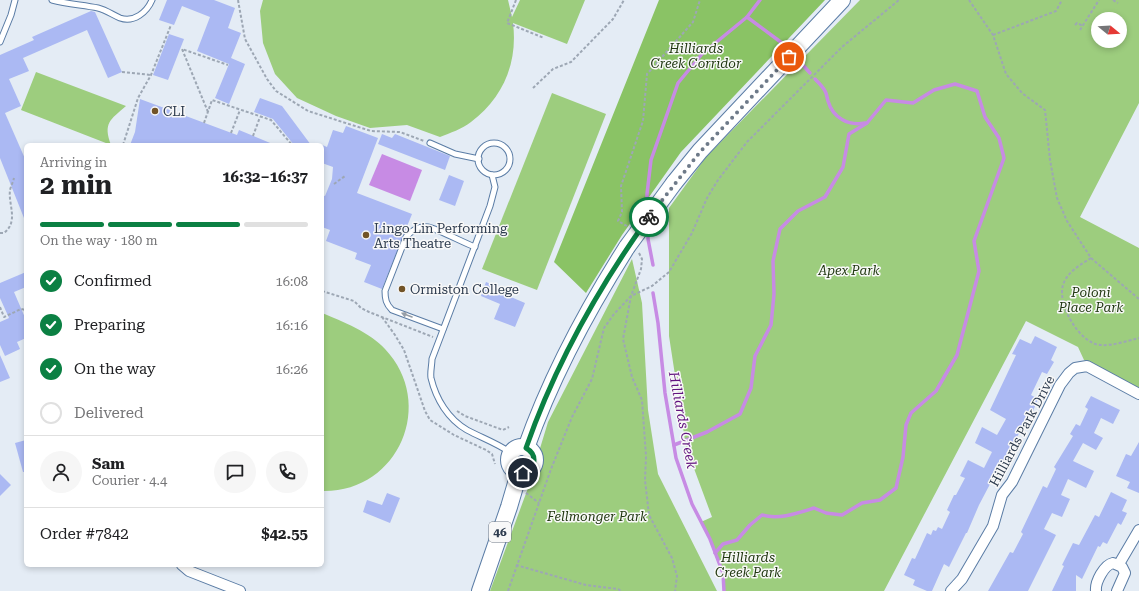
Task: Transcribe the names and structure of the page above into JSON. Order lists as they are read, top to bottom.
{
  "streets": {
    "main road": ["46"],
    "street": ["Hilliards Park Drive"]
  },
  "water": ["Hilliards Creek"],
  "parks": [
    "Hilliards Creek Corridor",
    "Apex Park",
    "Poloni Place Park",
    "Fellmonger Park",
    "Hilliards Creek Park"
  ],
  "places": ["CLI", "Lingo Lin Performing Arts Theatre", "Ormiston College"],
  "north": "right",
  "page": {
    "heading": ["2 min", "Arriving in", "16:32–16:37"],
    "panel": [
      "Sam",
      "Courier · 4.4",
      "Order #7842",
      "$42.55"
    ],
    "bar": "On the way · 180 m",
    "list": [
      ["Confirmed", "16:08"],
      ["Preparing", "16:16"],
      ["On the way", "16:26"],
      "Delivered"
    ]
  }
}
